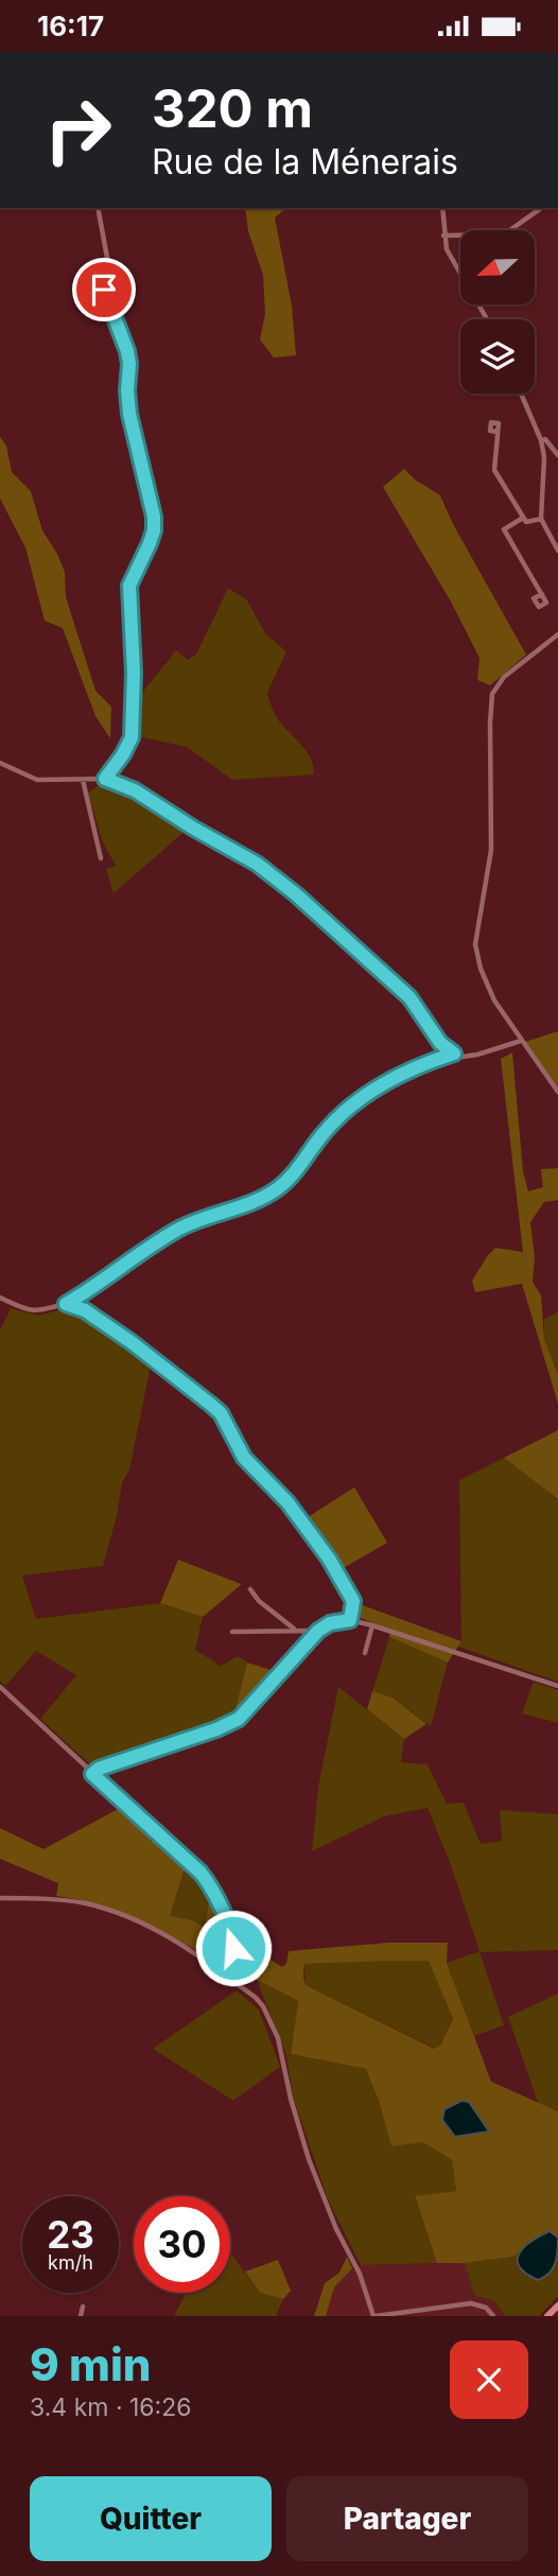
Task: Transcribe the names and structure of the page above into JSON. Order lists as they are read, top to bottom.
{
  "north": "left",
  "page": {
    "status": "16:17",
    "turn": ["320 m", "Rue de la Ménerais"],
    "speed": "23 km/h",
    "limit": "30",
    "heading": ["9 min", "3.4 km · 16:26"],
    "buttons": ["Quitter", "Partager"]
  }
}
